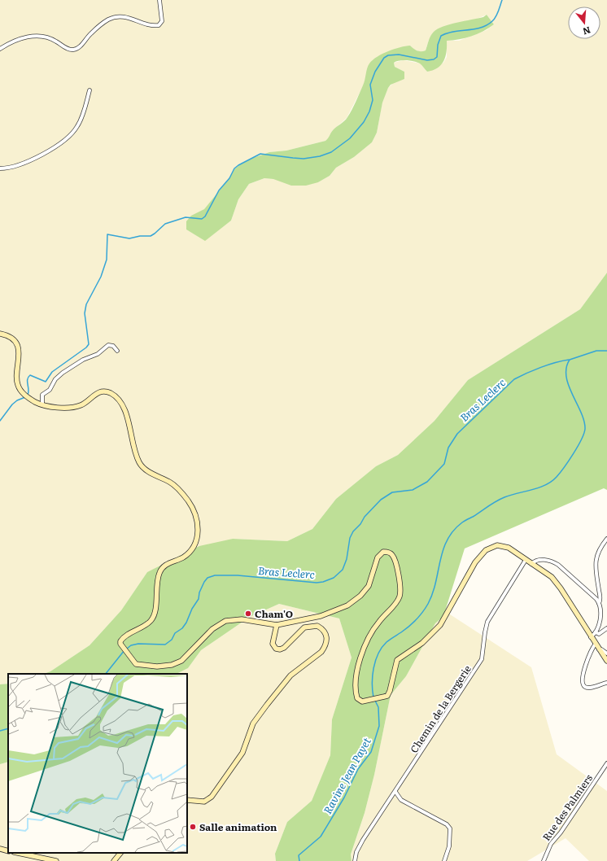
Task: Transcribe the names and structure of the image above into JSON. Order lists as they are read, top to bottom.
{
  "streets": {
    "street": ["Chemin de la Bergerie", "Rue des Palmiers"]
  },
  "water": ["Bras Leclerc", "Ravine Jean Payet"],
  "places": ["Cham'O", "Salle animation"],
  "north": "bottom"
}
